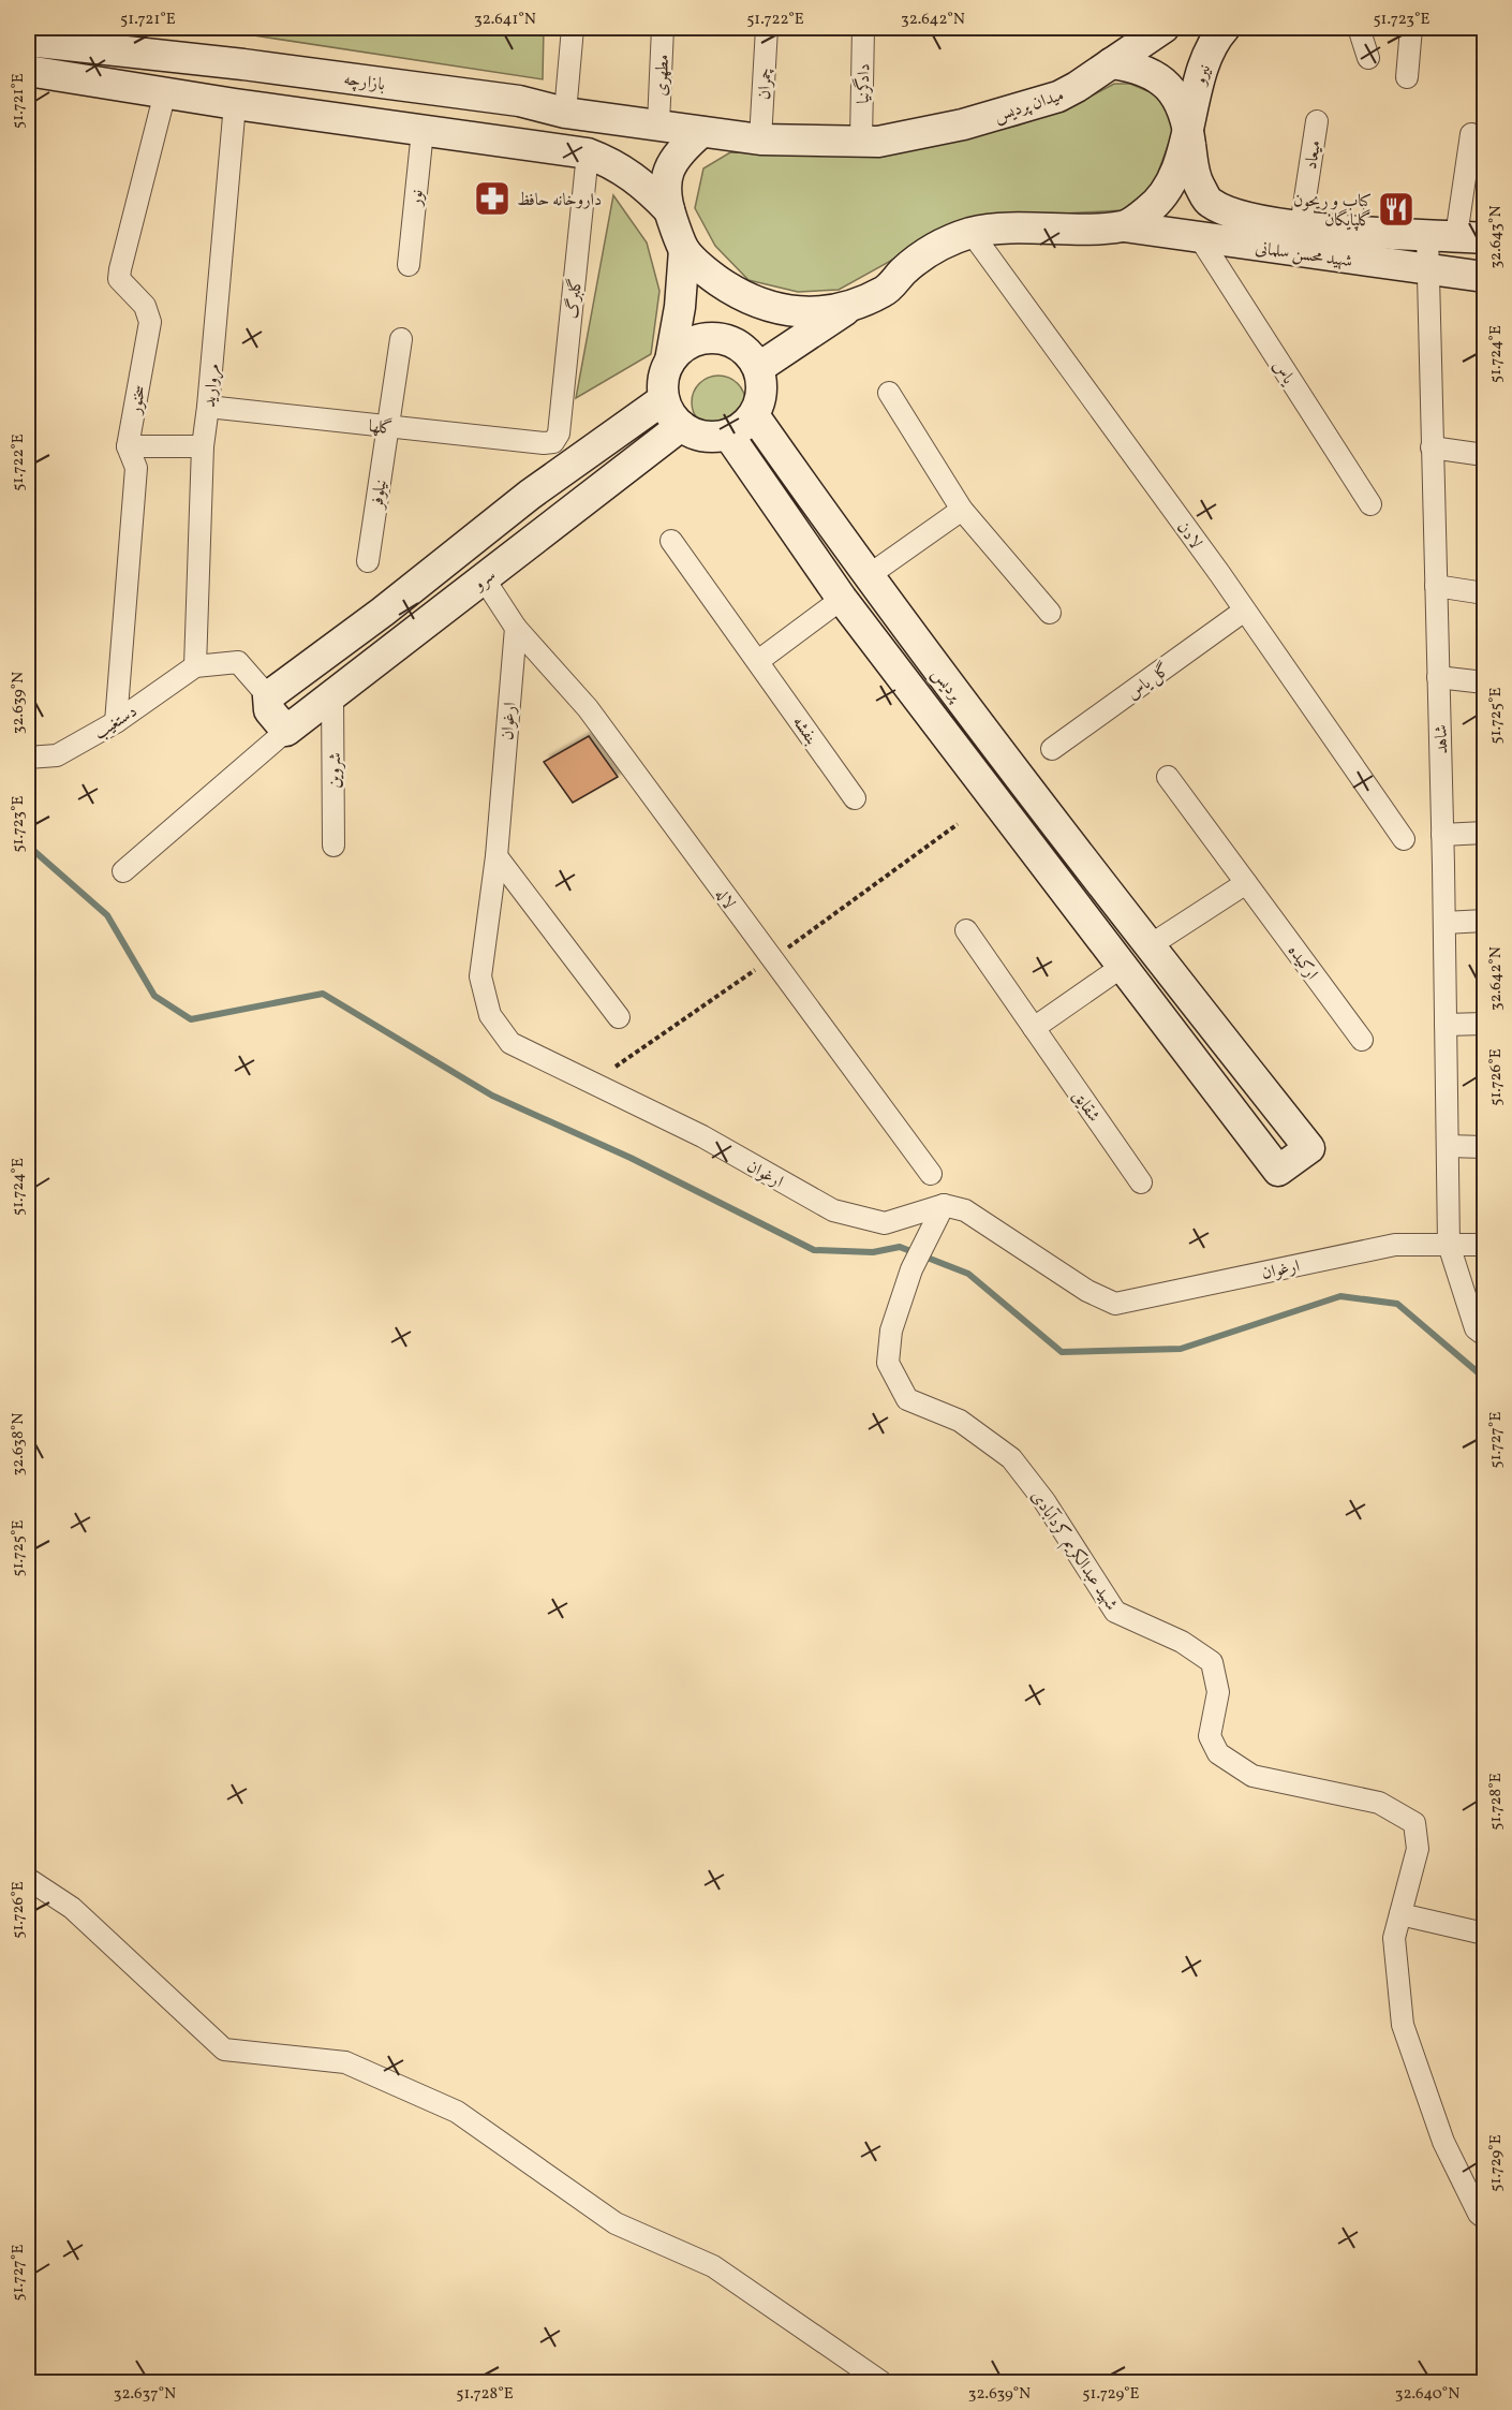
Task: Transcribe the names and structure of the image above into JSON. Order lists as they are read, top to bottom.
{
  "streets": {
    "street": [
      "نیرو",
      "مطهری",
      "بازارچه",
      "چمران",
      "دادگرنیا",
      "میدان پردیس",
      "میعاد",
      "نور",
      "شهید محسن سلمانی",
      "گلبرگ",
      "یاس",
      "مروارید",
      "سخنور",
      "گلها",
      "نیلوفر",
      "لادن",
      "سرو",
      "گل یاس",
      "پردیس",
      "دستغیب",
      "ارغوان",
      "بنفشه",
      "شاهد",
      "شروین",
      "لاله",
      "ارکیده",
      "شقایق",
      "شهید عبدالکریم کردآبادی"
    ]
  },
  "crossings": [
    ["نیرو", "شهید محسن سلمانی"],
    ["مطهری", "بازارچه"],
    ["بازارچه", "میدان پردیس"],
    ["چمران", "میدان پردیس"],
    ["دادگرنیا", "میدان پردیس"],
    ["میعاد", "شهید محسن سلمانی"],
    ["شهید محسن سلمانی", "یاس"],
    ["شهید محسن سلمانی", "شاهد"],
    ["گلبرگ", "گلها"],
    ["مروارید", "گلها"],
    ["مروارید", "دستغیب"],
    ["سخنور", "دستغیب"],
    ["گلها", "نیلوفر"],
    ["لادن", "گل یاس"],
    ["سرو", "پردیس"],
    ["سرو", "شروین"],
    ["ارغوان", "شاهد"],
    ["ارغوان", "لاله"],
    ["ارغوان", "شهید عبدالکریم کردآبادی"]
  ],
  "places": {
    "pharmacy": ["داروخانه حافظ"],
    "restaurant": ["کباب و ریحون گلپایگان"]
  },
  "coordinates": [
    "51.721°E",
    "32.641°N",
    "51.722°E",
    "32.642°N",
    "51.723°E",
    "32.643°N",
    "51.724°E",
    "32.639°N",
    "51.725°E",
    "51.726°E",
    "51.727°E",
    "32.638°N",
    "51.728°E",
    "51.729°E",
    "32.637°N",
    "32.640°N"
  ]
}
